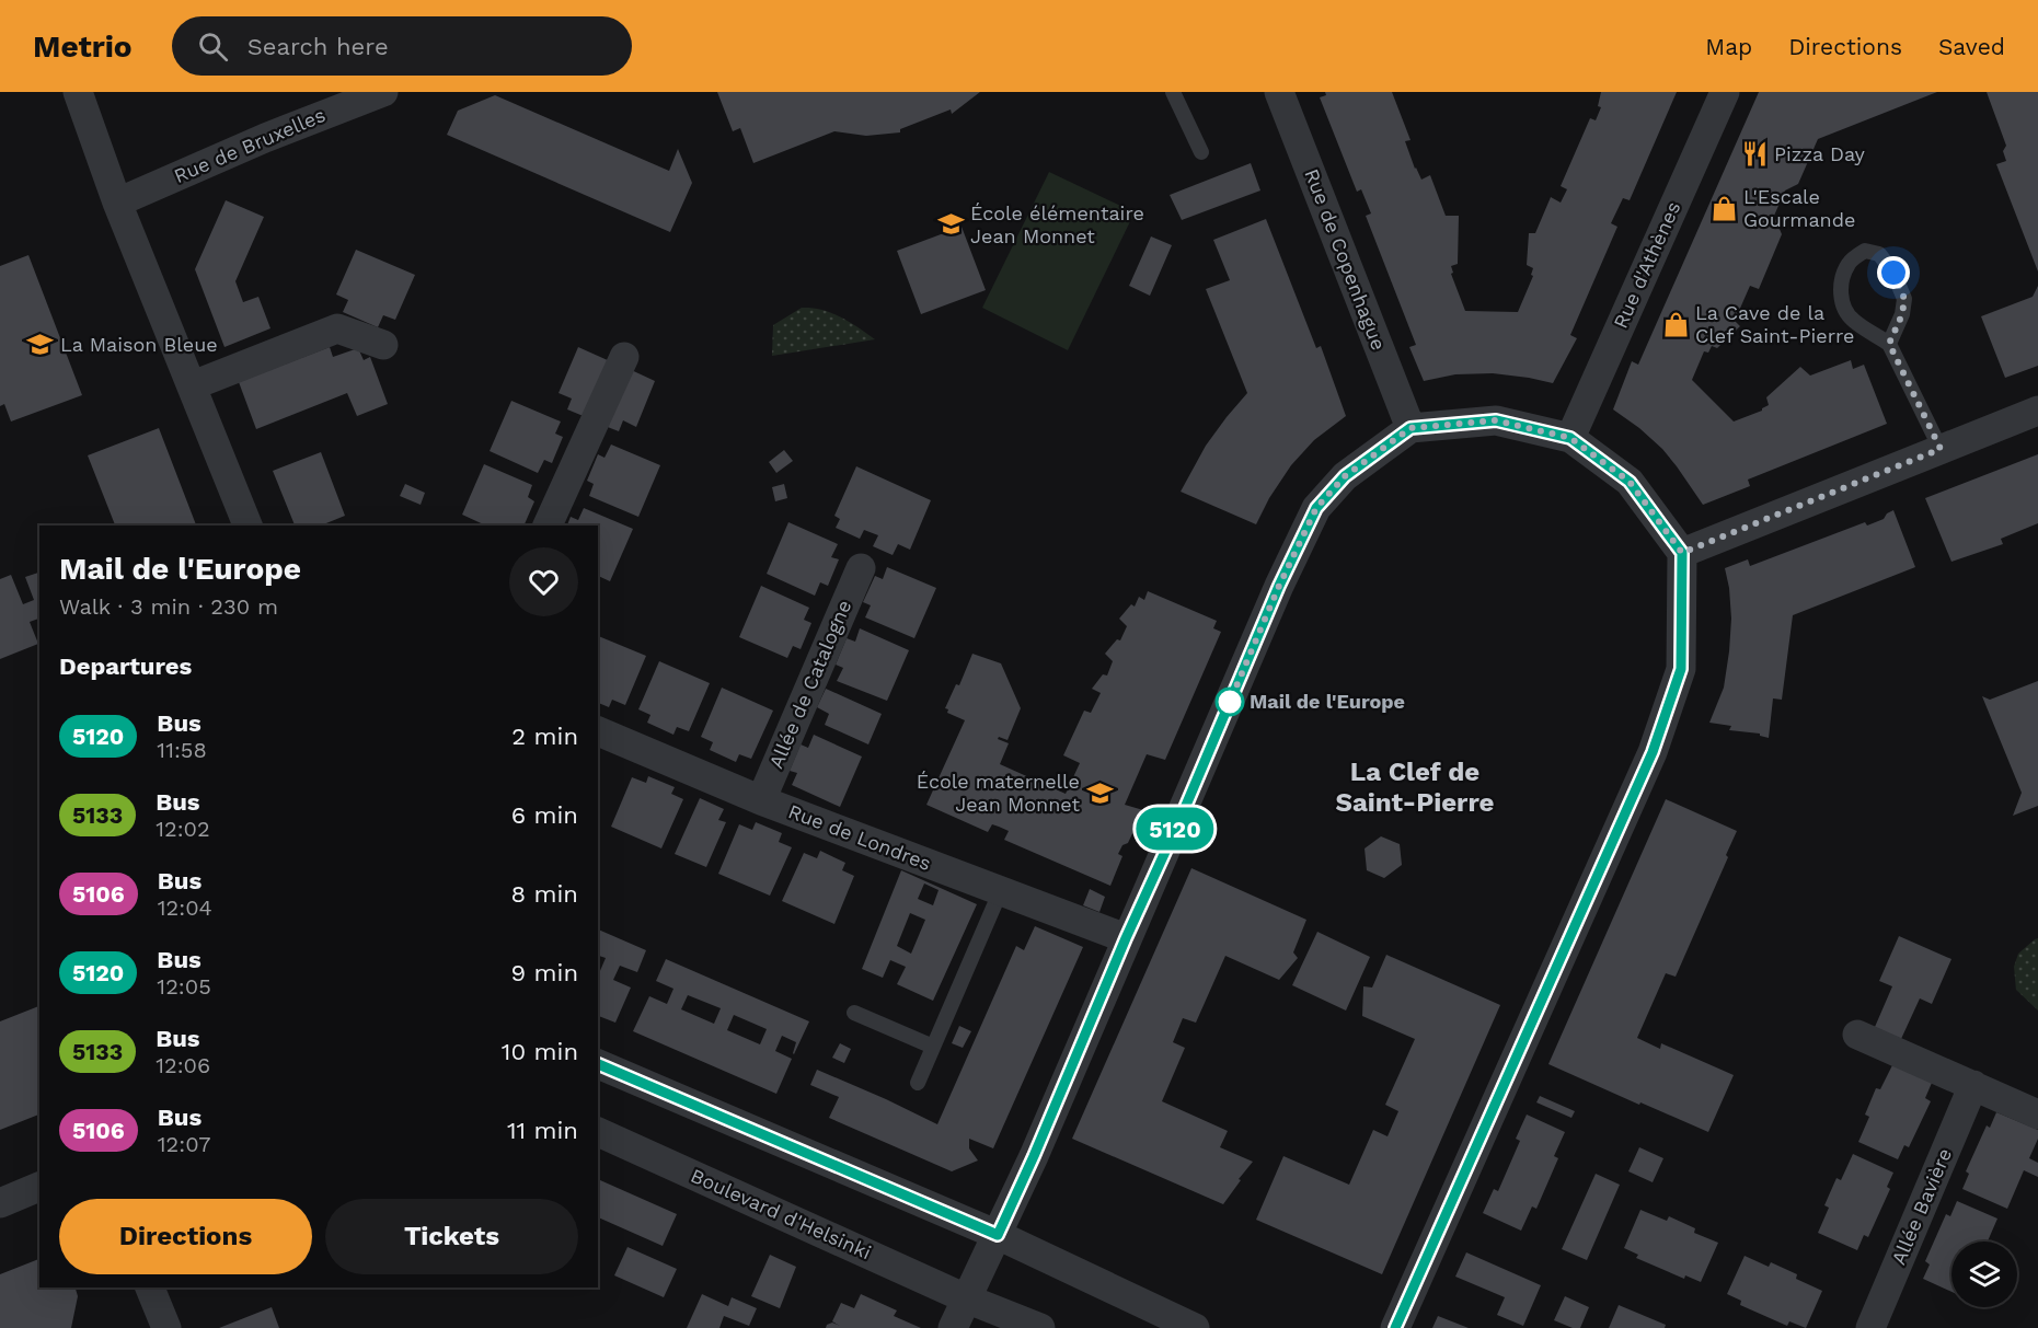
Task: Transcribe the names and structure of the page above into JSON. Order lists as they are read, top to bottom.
{
  "streets": {
    "street": [
      "Rue de Bruxelles",
      "Rue de Copenhague",
      "Rue d'Athènes",
      "Allée de Catalogne",
      "Rue de Londres",
      "Allée Bavière",
      "Boulevard d'Helsinki"
    ]
  },
  "crossings": [
    ["Allée de Catalogne", "Rue de Londres"]
  ],
  "districts": ["La Clef de Saint-Pierre"],
  "places": {
    "restaurant": ["Pizza Day"],
    "shop": ["L'Escale Gourmande", "La Cave de la Clef Saint-Pierre"],
    "school or university": ["École élémentaire Jean Monnet", "La Maison Bleue", "École maternelle Jean Monnet"],
    "other": ["Mail de l'Europe"]
  },
  "lines": ["bus line 5120"],
  "page": {
    "header": "Metrio",
    "search": "Search here",
    "nav": ["Map", "Directions", "Saved"],
    "on_map": "5120",
    "heading": [
      ["Mail de l'Europe", "Walk · 3 min · 230 m"],
      "Departures"
    ],
    "list": [
      {
        "mark": "5120",
        "name": "Bus",
        "note": "11:58",
        "value": "2 min"
      },
      {
        "mark": "5133",
        "name": "Bus",
        "note": "12:02",
        "value": "6 min"
      },
      {
        "mark": "5106",
        "name": "Bus",
        "note": "12:04",
        "value": "8 min"
      },
      {
        "mark": "5120",
        "name": "Bus",
        "note": "12:05",
        "value": "9 min"
      },
      {
        "mark": "5133",
        "name": "Bus",
        "note": "12:06",
        "value": "10 min"
      },
      {
        "mark": "5106",
        "name": "Bus",
        "note": "12:07",
        "value": "11 min"
      }
    ],
    "buttons": ["Directions", "Tickets"]
  }
}
